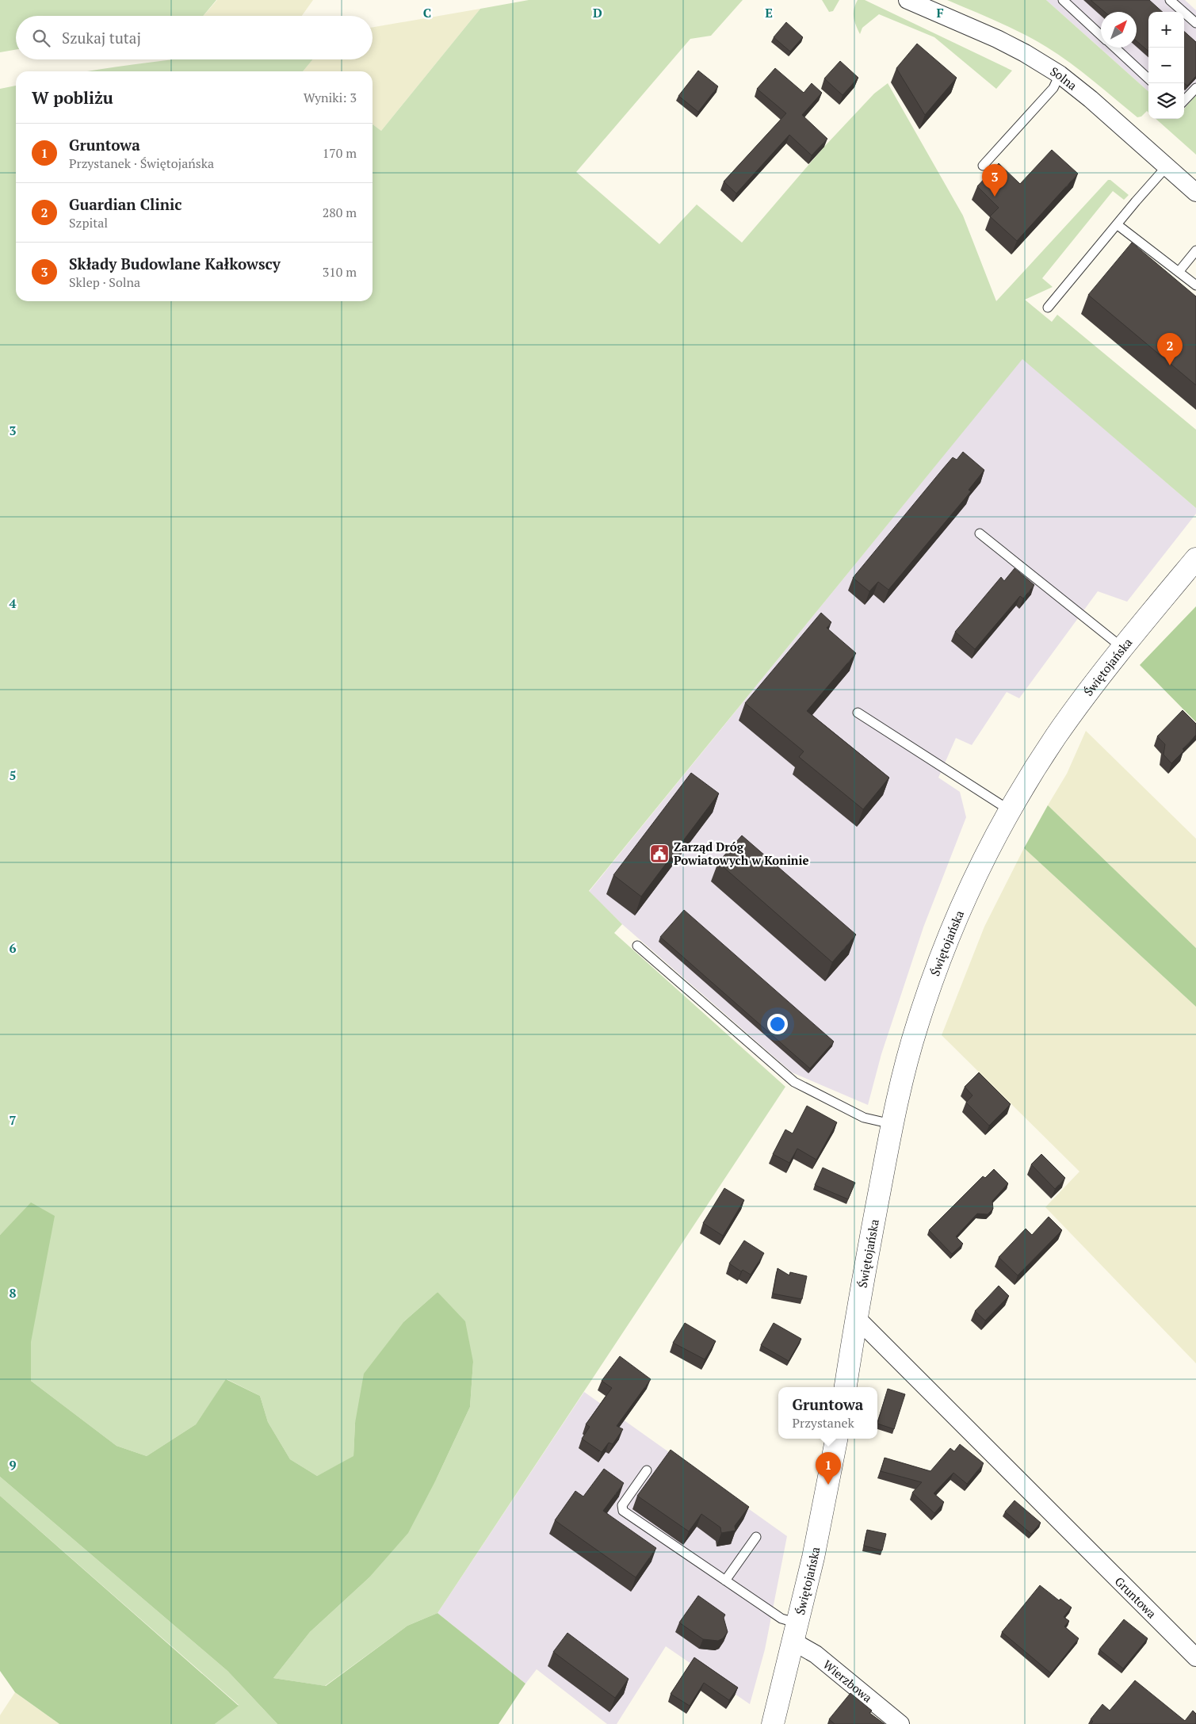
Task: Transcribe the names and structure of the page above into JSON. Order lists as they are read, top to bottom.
{
  "streets": {
    "street": [
      "Solna",
      "Świętojańska",
      "Gruntowa",
      "Wierzbowa"
    ]
  },
  "crossings": [
    ["Świętojańska", "Gruntowa"],
    ["Świętojańska", "Wierzbowa"]
  ],
  "places": {
    "public building": ["Zarząd Dróg Powiatowych w Koninie"]
  },
  "north": "top right",
  "page": {
    "map_buttons": ["+", "−"],
    "search": "Szukaj tutaj",
    "heading": ["W pobliżu", "Wyniki: 3"],
    "list": [
      {
        "mark": "1",
        "name": "Gruntowa",
        "note": "Przystanek · Świętojańska",
        "value": "170 m"
      },
      {
        "mark": "2",
        "name": "Guardian Clinic",
        "note": "Szpital",
        "value": "280 m"
      },
      {
        "mark": "3",
        "name": "Składy Budowlane Kałkowscy",
        "note": "Sklep · Solna",
        "value": "310 m"
      }
    ],
    "pins": ["3", "2", "1"],
    "popup": ["Gruntowa", "Przystanek"]
  },
  "grid": {
    "columns": [
      "C",
      "D",
      "E",
      "F"
    ],
    "rows": [
      "3",
      "4",
      "5",
      "6",
      "7",
      "8",
      "9"
    ]
  }
}
